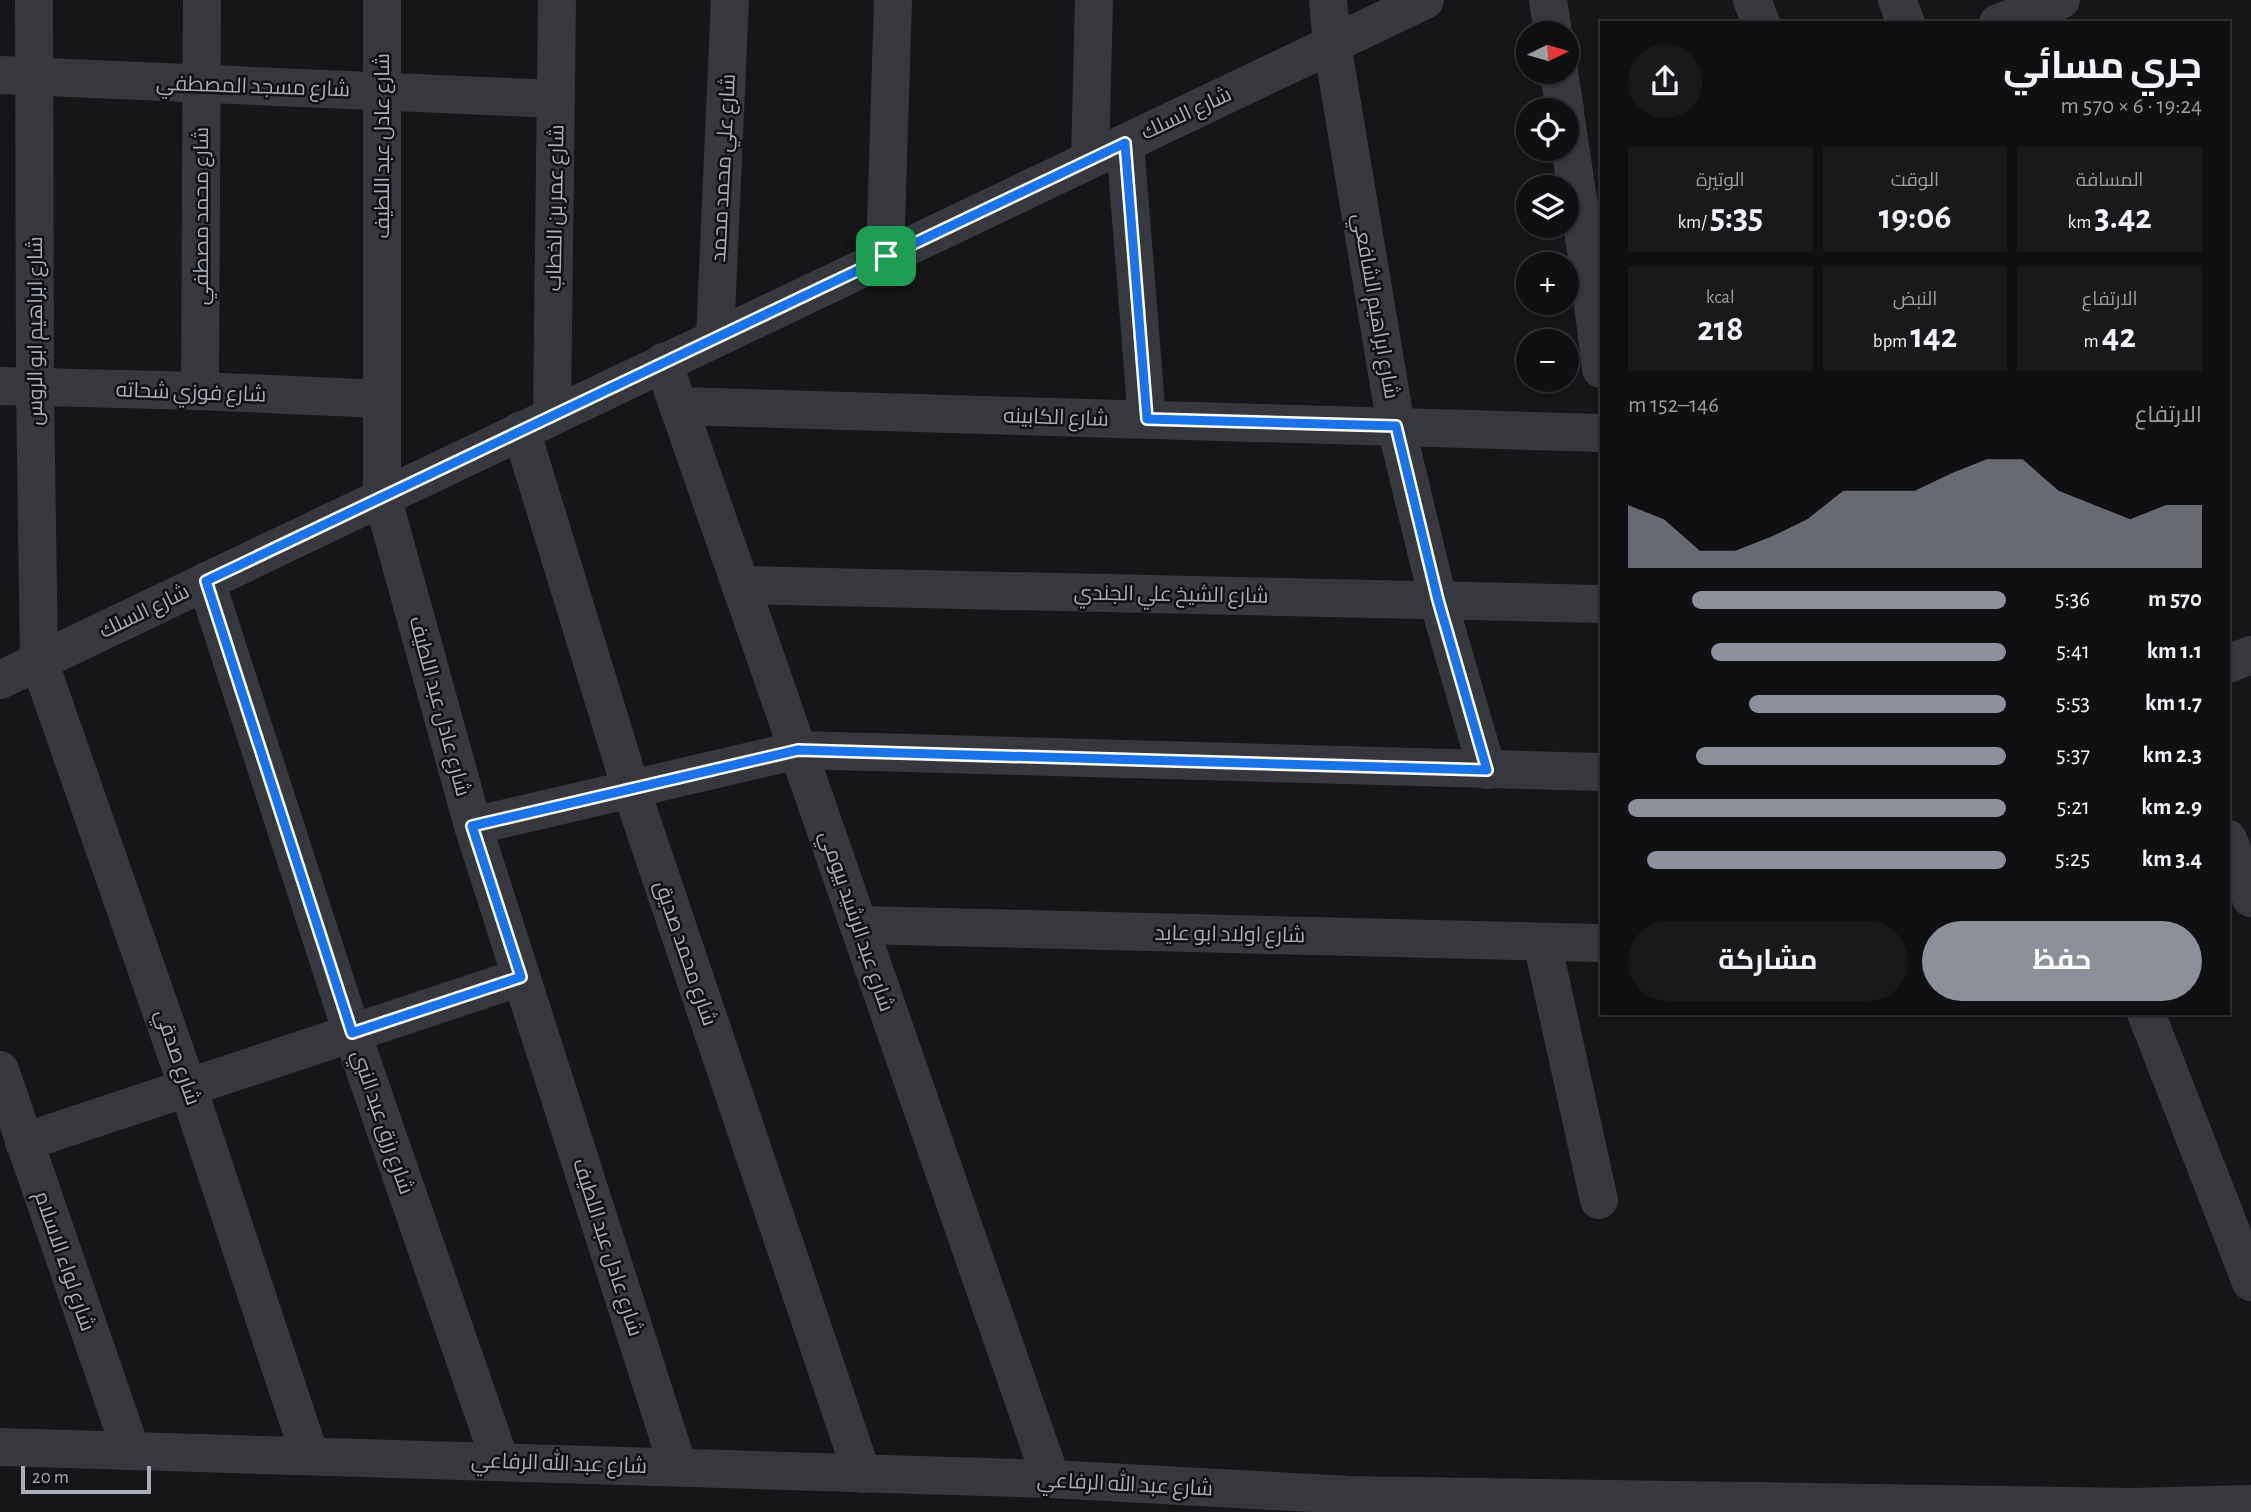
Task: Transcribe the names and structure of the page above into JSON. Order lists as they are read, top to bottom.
{
  "streets": {
    "street": [
      "شارع مسجد المصطفي",
      "شارع السلك",
      "شارع عادل عبد اللطيف",
      "شارع علي محمد محمد",
      "شارع عمر بن الخطاب",
      "شارع محمد مصطفي",
      "شارع ابراهيم الشافعي",
      "شارع ابراهيم ابو الروس",
      "شارع فوزي شحاته",
      "شارع الكابينه",
      "شارع الشيخ علي الجندي",
      "شارع عبد الرشيد بيومي",
      "شارع اولاد ابو عايد",
      "شارع محمد صديق",
      "شارع صدقي",
      "شارع رزق عبد النبي",
      "شارع لواء الاسلام",
      "شارع عبد الله الرفاعي"
    ]
  },
  "crossings": [
    ["شارع مسجد المصطفي", "شارع عادل عبد اللطيف"],
    ["شارع مسجد المصطفي", "شارع عمر بن الخطاب"],
    ["شارع مسجد المصطفي", "شارع محمد مصطفي"],
    ["شارع مسجد المصطفي", "شارع ابراهيم ابو الروس"],
    ["شارع السلك", "شارع عادل عبد اللطيف"],
    ["شارع السلك", "شارع علي محمد محمد"],
    ["شارع السلك", "شارع عمر بن الخطاب"],
    ["شارع السلك", "شارع ابراهيم الشافعي"],
    ["شارع السلك", "شارع ابراهيم ابو الروس"],
    ["شارع السلك", "شارع عبد الرشيد بيومي"],
    ["شارع السلك", "شارع محمد صديق"],
    ["شارع السلك", "شارع صدقي"],
    ["شارع السلك", "شارع رزق عبد النبي"],
    ["شارع عادل عبد اللطيف", "شارع فوزي شحاته"],
    ["شارع عادل عبد اللطيف", "شارع عبد الله الرفاعي"],
    ["شارع عمر بن الخطاب", "شارع محمد صديق"],
    ["شارع محمد مصطفي", "شارع فوزي شحاته"],
    ["شارع ابراهيم الشافعي", "شارع الكابينه"],
    ["شارع ابراهيم الشافعي", "شارع الشيخ علي الجندي"],
    ["شارع ابراهيم ابو الروس", "شارع فوزي شحاته"],
    ["شارع ابراهيم ابو الروس", "شارع صدقي"],
    ["شارع الكابينه", "شارع عبد الرشيد بيومي"],
    ["شارع الشيخ علي الجندي", "شارع عبد الرشيد بيومي"],
    ["شارع عبد الرشيد بيومي", "شارع اولاد ابو عايد"],
    ["شارع عبد الرشيد بيومي", "شارع عبد الله الرفاعي"],
    ["شارع محمد صديق", "شارع عبد الله الرفاعي"],
    ["شارع صدقي", "شارع عبد الله الرفاعي"],
    ["شارع رزق عبد النبي", "شارع عبد الله الرفاعي"],
    ["شارع لواء الاسلام", "شارع عبد الله الرفاعي"]
  ],
  "scale_bar": "20 m",
  "north": "right",
  "page": {
    "map_buttons": ["+", "−"],
    "heading": ["جري مسائي", "19:24 · 6 × 570 m"],
    "stats": [
      ["المسافة", "3.42 km"],
      ["الوقت", "19:06"],
      ["الوتيرة", "5:35 /km"],
      ["الارتفاع", "42 m"],
      ["النبض", "142 bpm"],
      ["kcal", "218"]
    ],
    "chart": ["الارتفاع", "146–152 m"],
    "list": [
      {
        "name": "570 m",
        "note": "5:36"
      },
      {
        "name": "1.1 km",
        "note": "5:41"
      },
      {
        "name": "1.7 km",
        "note": "5:53"
      },
      {
        "name": "2.3 km",
        "note": "5:37"
      },
      {
        "name": "2.9 km",
        "note": "5:21"
      },
      {
        "name": "3.4 km",
        "note": "5:25"
      }
    ],
    "buttons": ["حفظ", "مشاركة"],
    "scale": "20 m"
  }
}
